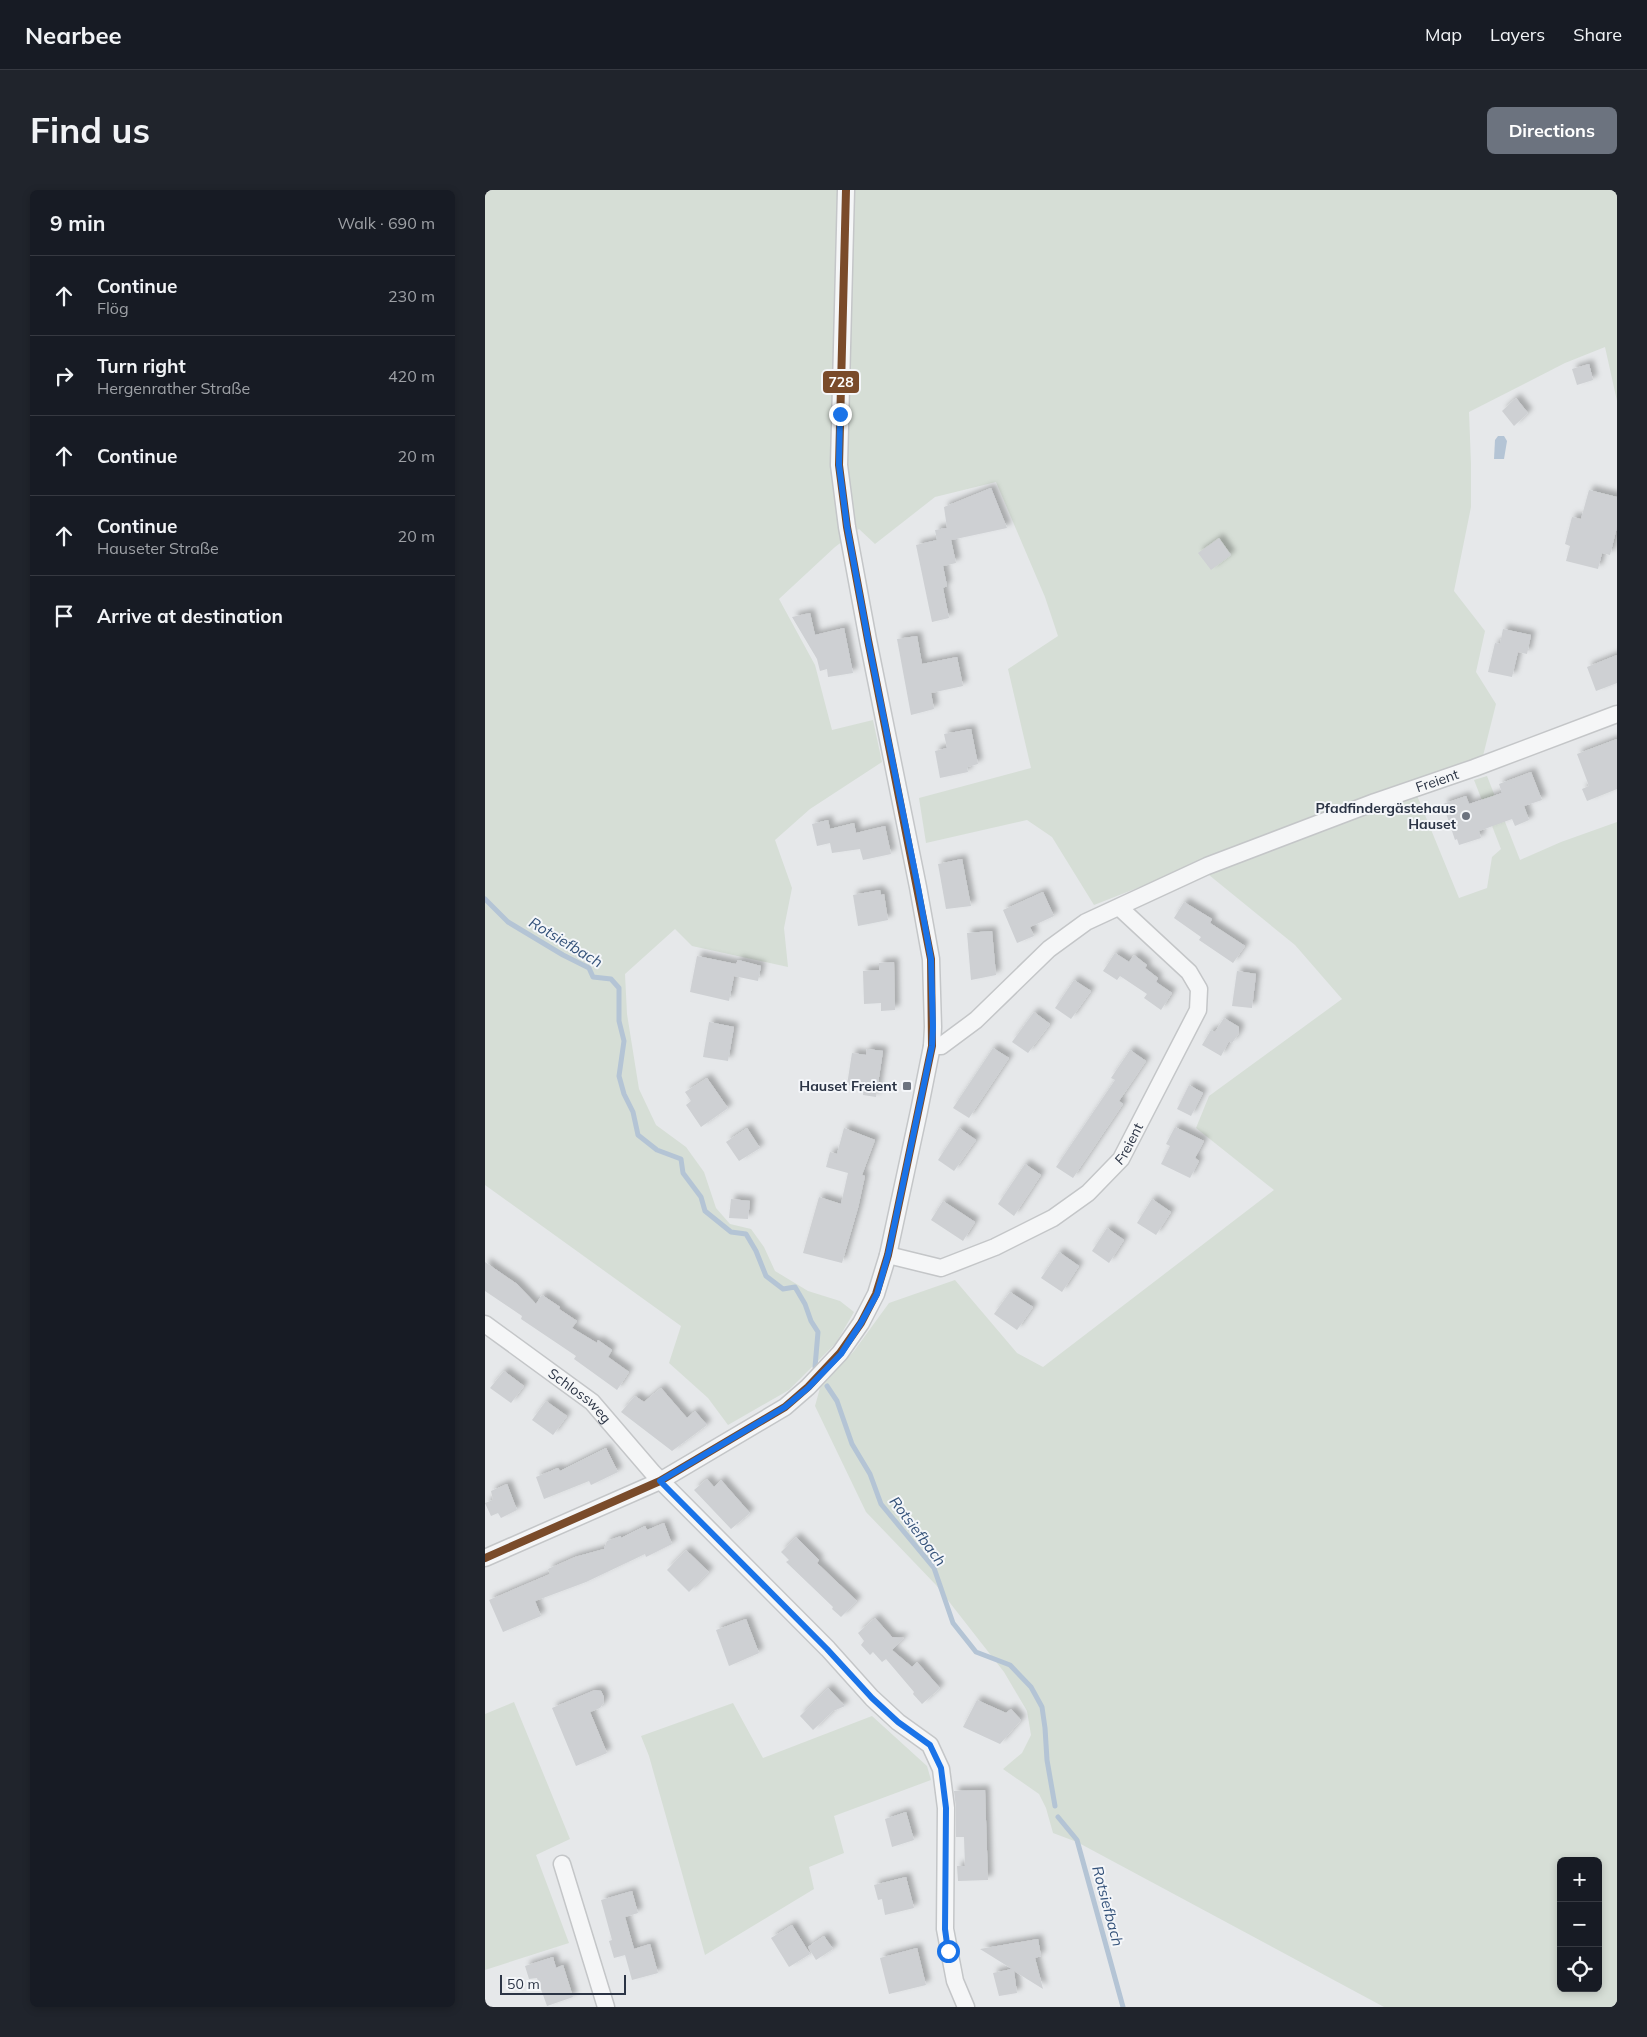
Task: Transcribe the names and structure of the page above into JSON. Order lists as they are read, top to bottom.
{
  "streets": {
    "street": ["Freient", "Schlossweg"]
  },
  "water": ["Rotsiefbach"],
  "places": {
    "other": ["Pfadfindergästehaus Hauset"],
    "transit": ["Hauset Freient"]
  },
  "lines": ["transit line 728"],
  "scale_bar": "50 m",
  "page": {
    "header": "Nearbee",
    "nav": ["Map", "Layers", "Share"],
    "buttons": "Directions",
    "title": "Find us",
    "heading": ["9 min", "Walk · 690 m"],
    "list": [
      ["Continue", "Flög", "230 m"],
      ["Turn right", "Hergenrather Straße", "420 m"],
      ["Continue", "20 m"],
      ["Continue", "Hauseter Straße", "20 m"],
      "Arrive at destination"
    ],
    "map_buttons": ["+", "−"],
    "scale": "50 m"
  }
}
